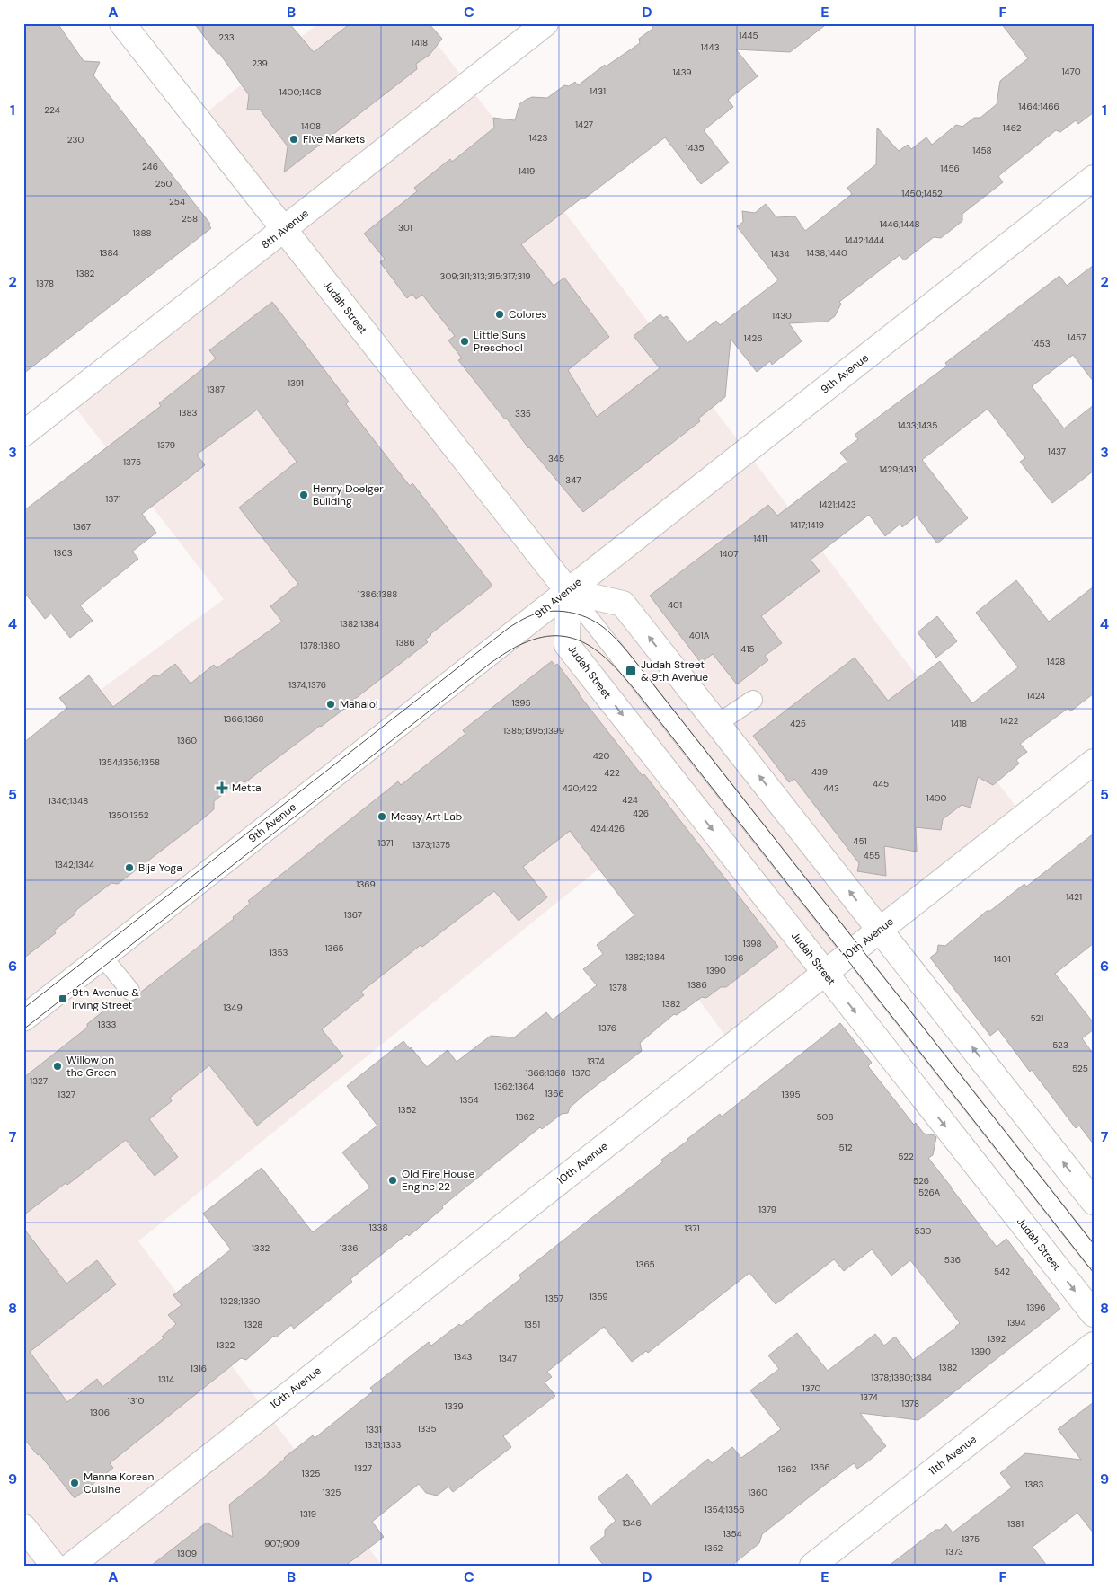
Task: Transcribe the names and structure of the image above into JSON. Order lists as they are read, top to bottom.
{
  "streets": {
    "street": [
      "8th Avenue",
      "Judah Street",
      "9th Avenue",
      "10th Avenue",
      "11th Avenue"
    ]
  },
  "crossings": [
    ["8th Avenue", "Judah Street"],
    ["Judah Street", "9th Avenue"],
    ["Judah Street", "10th Avenue"]
  ],
  "places": {
    "other": [
      "Five Markets",
      "Colores",
      "Little Suns Preschool",
      "Henry Doelger Building",
      "Mahalo!",
      "Messy Art Lab",
      "Bija Yoga",
      "Willow on the Green",
      "Old Fire House Engine 22",
      "Manna Korean Cuisine"
    ],
    "transit": ["Judah Street & 9th Avenue", "9th Avenue & Irving Street"],
    "health": ["Metta"]
  },
  "house_numbers": [
    "1445",
    "233",
    "1418",
    "1443",
    "239",
    "1470",
    "1439",
    "1431",
    "1400;1408",
    "1464;1466",
    "224",
    "1427",
    "1408",
    "1462",
    "1423",
    "230",
    "1435",
    "1458",
    "246",
    "1456",
    "1419",
    "250",
    "1450;1452",
    "254",
    "258",
    "1446;1448",
    "301",
    "1388",
    "1442;1444",
    "1384",
    "1438;1440",
    "1434",
    "1382",
    "309;311;313;315;317;319",
    "1378",
    "1430",
    "1457",
    "1426",
    "1453",
    "1391",
    "1387",
    "1383",
    "335",
    "1433;1435",
    "1379",
    "1437",
    "345",
    "1375",
    "1429;1431",
    "347",
    "1371",
    "1421;1423",
    "1417;1419",
    "1367",
    "1411",
    "1363",
    "1407",
    "1386;1388",
    "401",
    "1382;1384",
    "401A",
    "1386",
    "1378;1380",
    "415",
    "1428",
    "1374;1376",
    "1424",
    "1395",
    "1366;1368",
    "1422",
    "425",
    "1418",
    "1385;1395;1399",
    "1360",
    "420",
    "1354;1356;1358",
    "439",
    "422",
    "445",
    "420;422",
    "443",
    "1400",
    "424",
    "1346;1348",
    "426",
    "1350;1352",
    "424;426",
    "451",
    "1371",
    "1373;1375",
    "455",
    "1342;1344",
    "1369",
    "1421",
    "1367",
    "1398",
    "1365",
    "1353",
    "1382;1384",
    "1396",
    "1401",
    "1390",
    "1386",
    "1378",
    "1382",
    "1349",
    "521",
    "1333",
    "1376",
    "523",
    "1374",
    "525",
    "1366;1368",
    "1370",
    "1327",
    "1362;1364",
    "1366",
    "1327",
    "1395",
    "1354",
    "1352",
    "1362",
    "508",
    "512",
    "522",
    "526",
    "526A",
    "1379",
    "1338",
    "1371",
    "530",
    "1332",
    "1336",
    "536",
    "1365",
    "542",
    "1359",
    "1357",
    "1328;1330",
    "1396",
    "1394",
    "1328",
    "1351",
    "1392",
    "1322",
    "1390",
    "1343",
    "1347",
    "1382",
    "1316",
    "1378;1380;1384",
    "1314",
    "1370",
    "1374",
    "1310",
    "1378",
    "1339",
    "1306",
    "1335",
    "1331",
    "1331;1333",
    "1366",
    "1327",
    "1362",
    "1325",
    "1383",
    "1325",
    "1360",
    "1354;1356",
    "1319",
    "1346",
    "1381",
    "1354",
    "1375",
    "907;909",
    "1352",
    "1373",
    "1309"
  ],
  "grid": {
    "columns": [
      "A",
      "B",
      "C",
      "D",
      "E",
      "F"
    ],
    "rows": [
      "1",
      "2",
      "3",
      "4",
      "5",
      "6",
      "7",
      "8",
      "9"
    ]
  }
}
